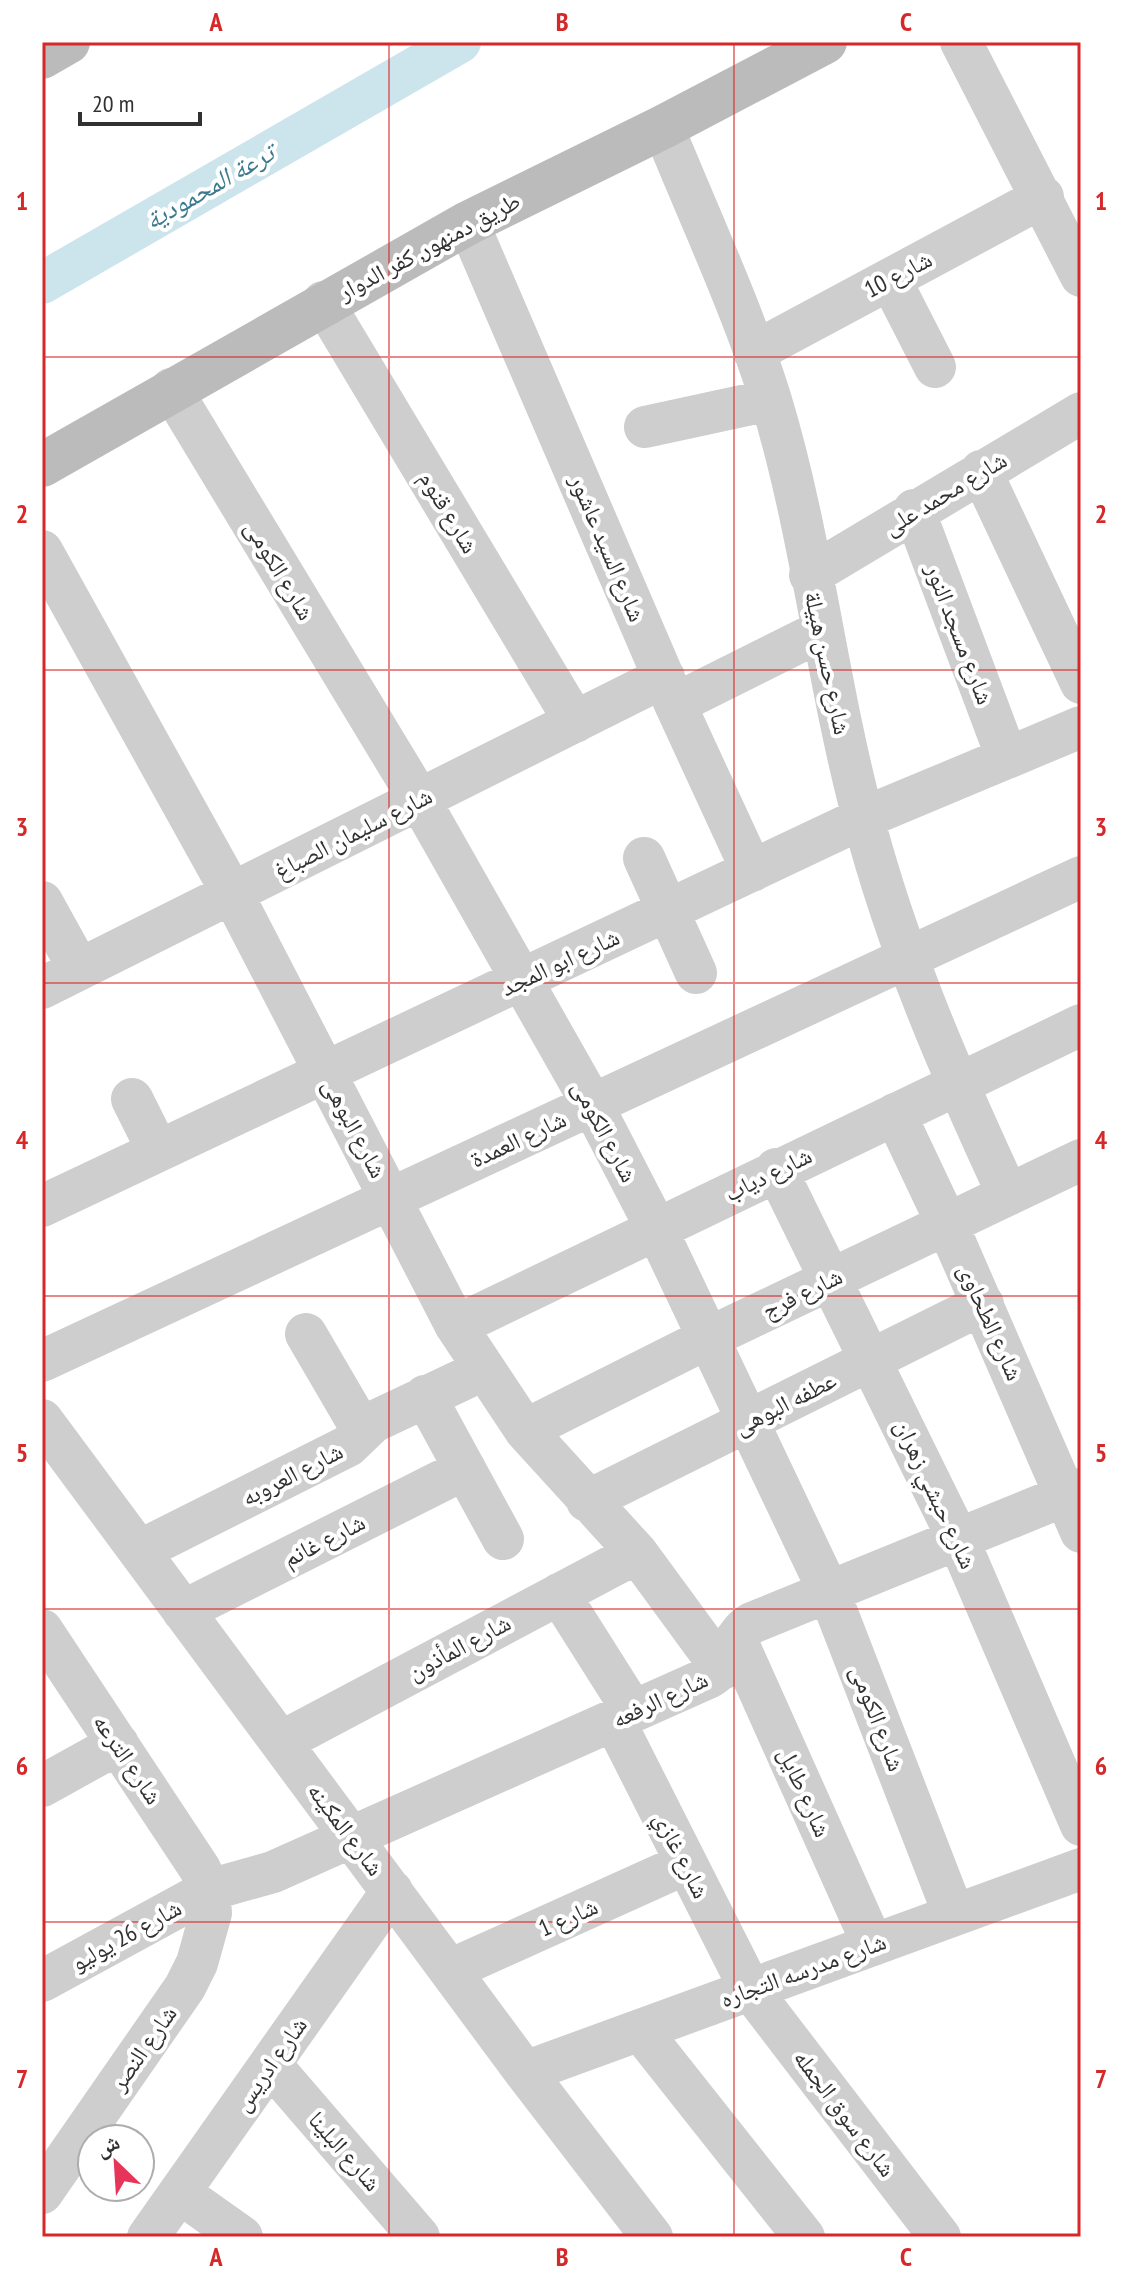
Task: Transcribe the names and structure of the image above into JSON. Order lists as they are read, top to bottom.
{
  "streets": {
    "main road": ["طريق دمنهور, كفر الدوار"],
    "street": [
      "شارع 10",
      "شارع محمد على",
      "شارع قنوم",
      "شارع السيد عاشور",
      "شارع الكومى",
      "شارع مسجد النور",
      "شارع حسن هبيلة",
      "شارع سليمان الصباغ",
      "شارع ابو المجد",
      "شارع البوهى",
      "شارع العمدة",
      "شارع دياب",
      "شارع فرج",
      "شارع الطحاوى",
      "عطفه البوهى",
      "شارع العروبه",
      "شارع حبشي زهران",
      "شارع غانم",
      "شارع المأذون",
      "شارع الرفعه",
      "شارع الترعه",
      "شارع طايل",
      "شارع المكينه",
      "شارع غازي",
      "شارع 1",
      "شارع 26 يوليو",
      "شارع مدرسه التجاره",
      "شارع النصر",
      "شارع ادريس",
      "شارع سوق الجمله",
      "شارع البلينا"
    ]
  },
  "crossings": [
    ["طريق دمنهور, كفر الدوار", "شارع قنوم"],
    ["طريق دمنهور, كفر الدوار", "شارع السيد عاشور"],
    ["طريق دمنهور, كفر الدوار", "شارع الكومى"],
    ["طريق دمنهور, كفر الدوار", "شارع حسن هبيلة"],
    ["شارع 10", "شارع حسن هبيلة"],
    ["شارع محمد على", "شارع مسجد النور"],
    ["شارع محمد على", "شارع حسن هبيلة"],
    ["شارع قنوم", "شارع سليمان الصباغ"],
    ["شارع السيد عاشور", "شارع سليمان الصباغ"],
    ["شارع السيد عاشور", "شارع ابو المجد"],
    ["شارع الكومى", "شارع سليمان الصباغ"],
    ["شارع الكومى", "شارع ابو المجد"],
    ["شارع الكومى", "شارع العمدة"],
    ["شارع الكومى", "شارع دياب"],
    ["شارع الكومى", "شارع فرج"],
    ["شارع الكومى", "عطفه البوهى"],
    ["شارع الكومى", "شارع الرفعه"],
    ["شارع الكومى", "شارع مدرسه التجاره"],
    ["شارع مسجد النور", "شارع ابو المجد"],
    ["شارع حسن هبيلة", "شارع سليمان الصباغ"],
    ["شارع حسن هبيلة", "شارع ابو المجد"],
    ["شارع حسن هبيلة", "شارع العمدة"],
    ["شارع حسن هبيلة", "شارع دياب"],
    ["شارع حسن هبيلة", "شارع فرج"],
    ["شارع سليمان الصباغ", "شارع البوهى"],
    ["شارع ابو المجد", "شارع البوهى"],
    ["شارع البوهى", "شارع العمدة"],
    ["شارع البوهى", "شارع دياب"],
    ["شارع البوهى", "شارع فرج"],
    ["شارع البوهى", "عطفه البوهى"],
    ["شارع البوهى", "شارع العروبه"],
    ["شارع البوهى", "شارع المأذون"],
    ["شارع البوهى", "شارع الرفعه"],
    ["شارع البوهى", "شارع طايل"],
    ["شارع دياب", "شارع الطحاوى"],
    ["شارع دياب", "شارع حبشي زهران"],
    ["شارع فرج", "شارع الطحاوى"],
    ["شارع فرج", "شارع حبشي زهران"],
    ["شارع الطحاوى", "عطفه البوهى"],
    ["شارع الطحاوى", "شارع الرفعه"],
    ["عطفه البوهى", "شارع حبشي زهران"],
    ["شارع العروبه", "شارع المكينه"],
    ["شارع حبشي زهران", "شارع الرفعه"],
    ["شارع غانم", "شارع المكينه"],
    ["شارع المأذون", "شارع المكينه"],
    ["شارع المأذون", "شارع غازي"],
    ["شارع الرفعه", "شارع الترعه"],
    ["شارع الرفعه", "شارع طايل"],
    ["شارع الرفعه", "شارع المكينه"],
    ["شارع الرفعه", "شارع غازي"],
    ["شارع الرفعه", "شارع 26 يوليو"],
    ["شارع الرفعه", "شارع النصر"],
    ["شارع الترعه", "شارع 26 يوليو"],
    ["شارع الترعه", "شارع النصر"],
    ["شارع طايل", "شارع مدرسه التجاره"],
    ["شارع المكينه", "شارع 1"],
    ["شارع المكينه", "شارع مدرسه التجاره"],
    ["شارع المكينه", "شارع ادريس"],
    ["شارع غازي", "شارع 1"],
    ["شارع غازي", "شارع مدرسه التجاره"],
    ["شارع غازي", "شارع سوق الجمله"],
    ["شارع 26 يوليو", "شارع النصر"],
    ["شارع مدرسه التجاره", "شارع سوق الجمله"],
    ["شارع ادريس", "شارع البلينا"]
  ],
  "water": ["ترعة المحمودية"],
  "scale_bar": "20 m",
  "north": "top left",
  "grid": {
    "columns": ["A", "B", "C"],
    "rows": [
      "1",
      "2",
      "3",
      "4",
      "5",
      "6",
      "7"
    ]
  }
}
